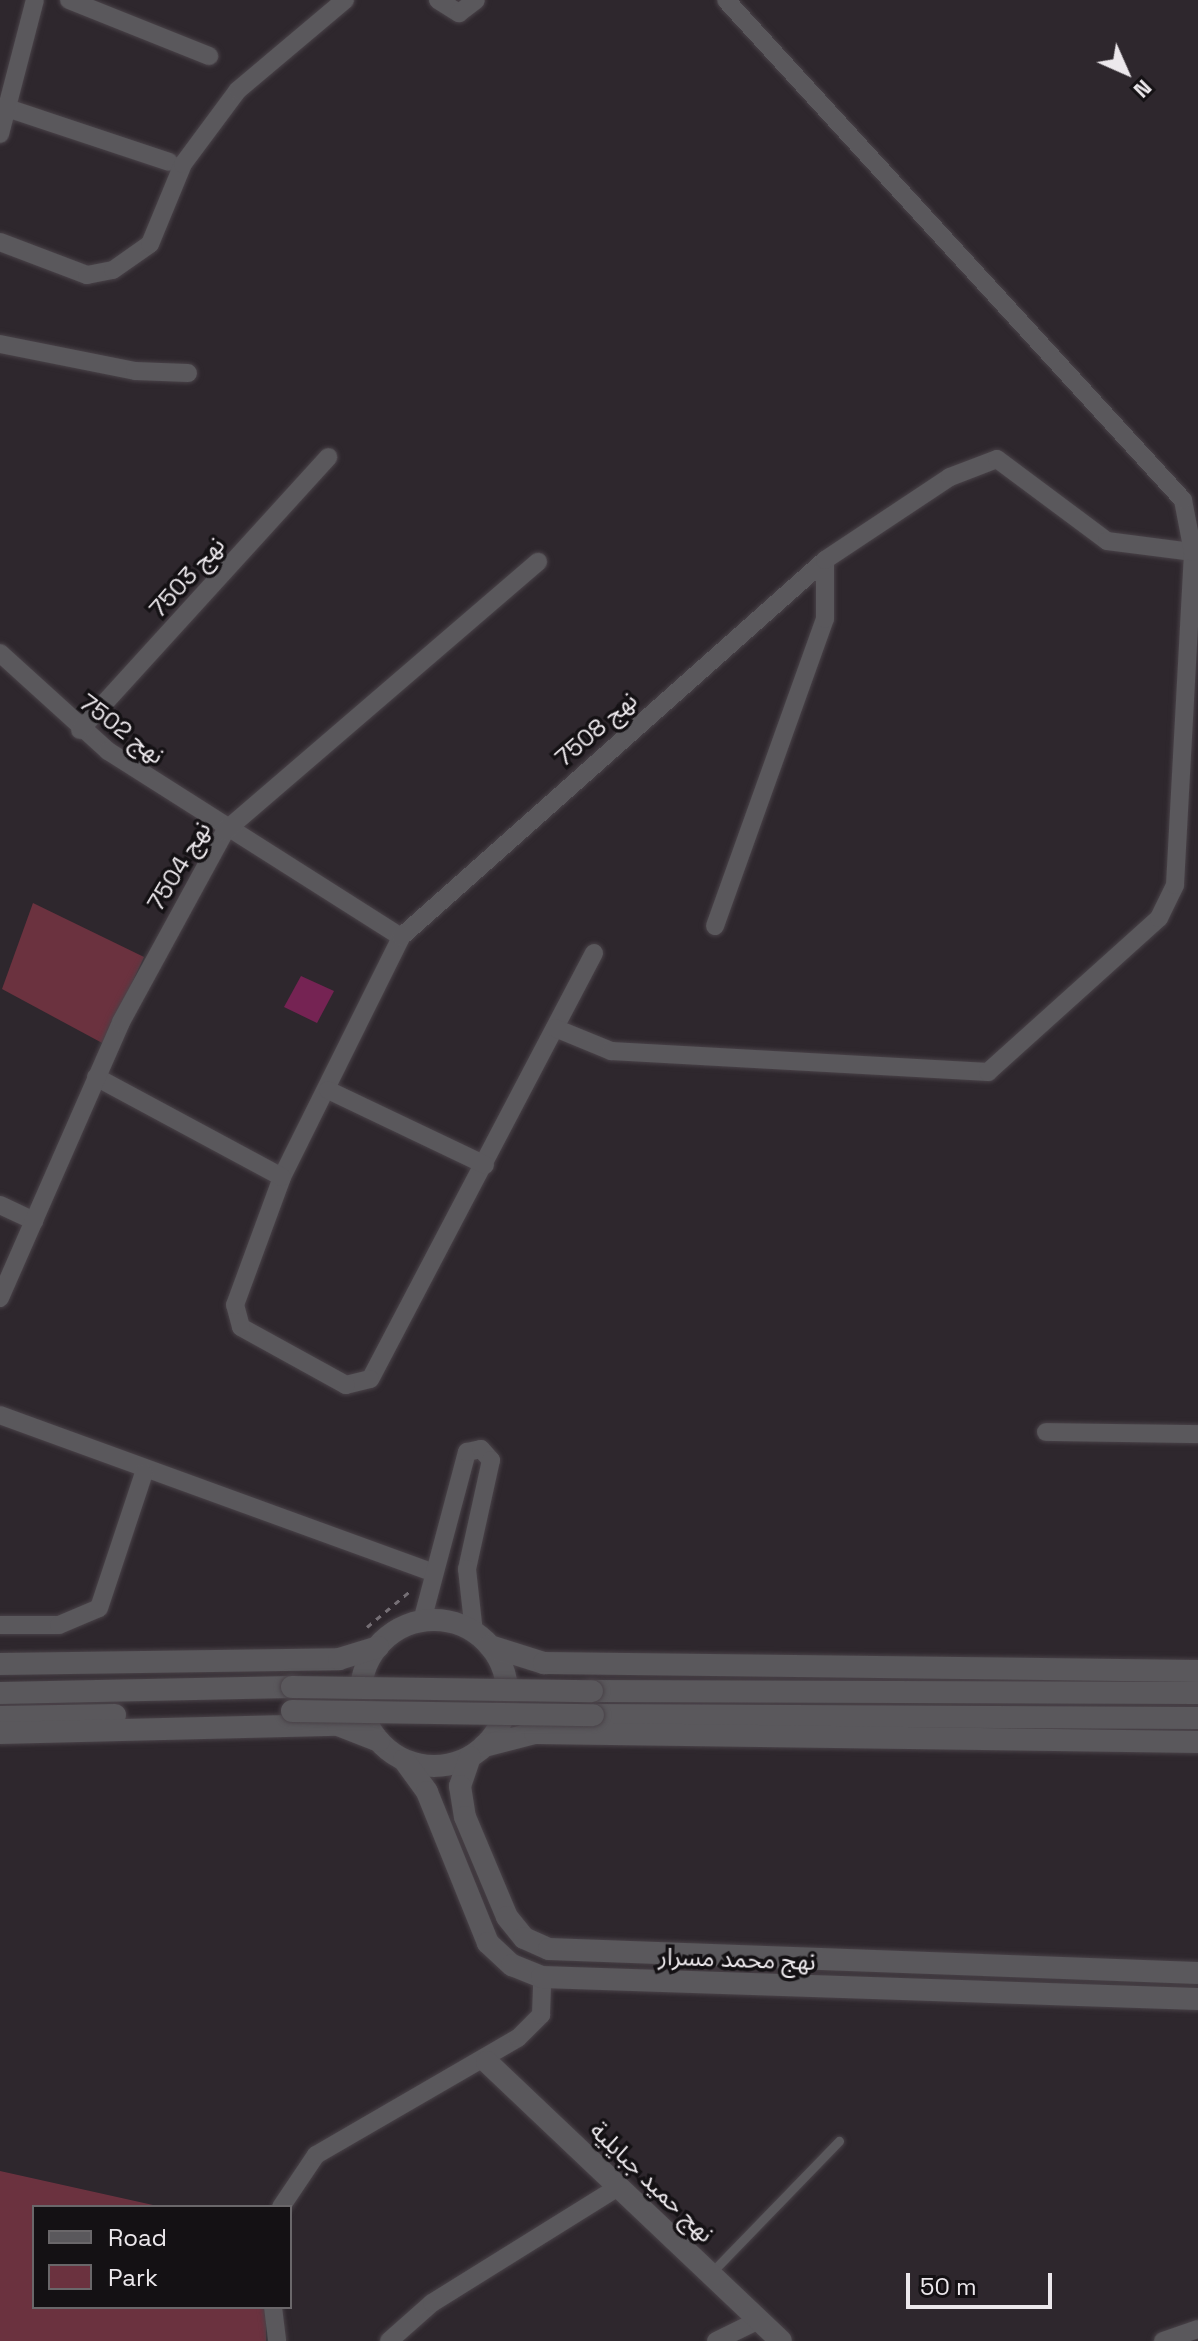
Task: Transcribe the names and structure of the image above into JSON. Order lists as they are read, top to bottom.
{
  "streets": {
    "street": [
      "نهج 7503",
      "نهج 7502",
      "نهج 7508",
      "نهج 7504",
      "نهج محمد مسرار",
      "نهج حميد جبايلية"
    ]
  },
  "crossings": [
    ["نهج 7503", "نهج 7502"],
    ["نهج 7502", "نهج 7508"],
    ["نهج 7502", "نهج 7504"]
  ],
  "legend": ["Road", "Park"],
  "scale_bar": "50 m",
  "north": "bottom right"
}
